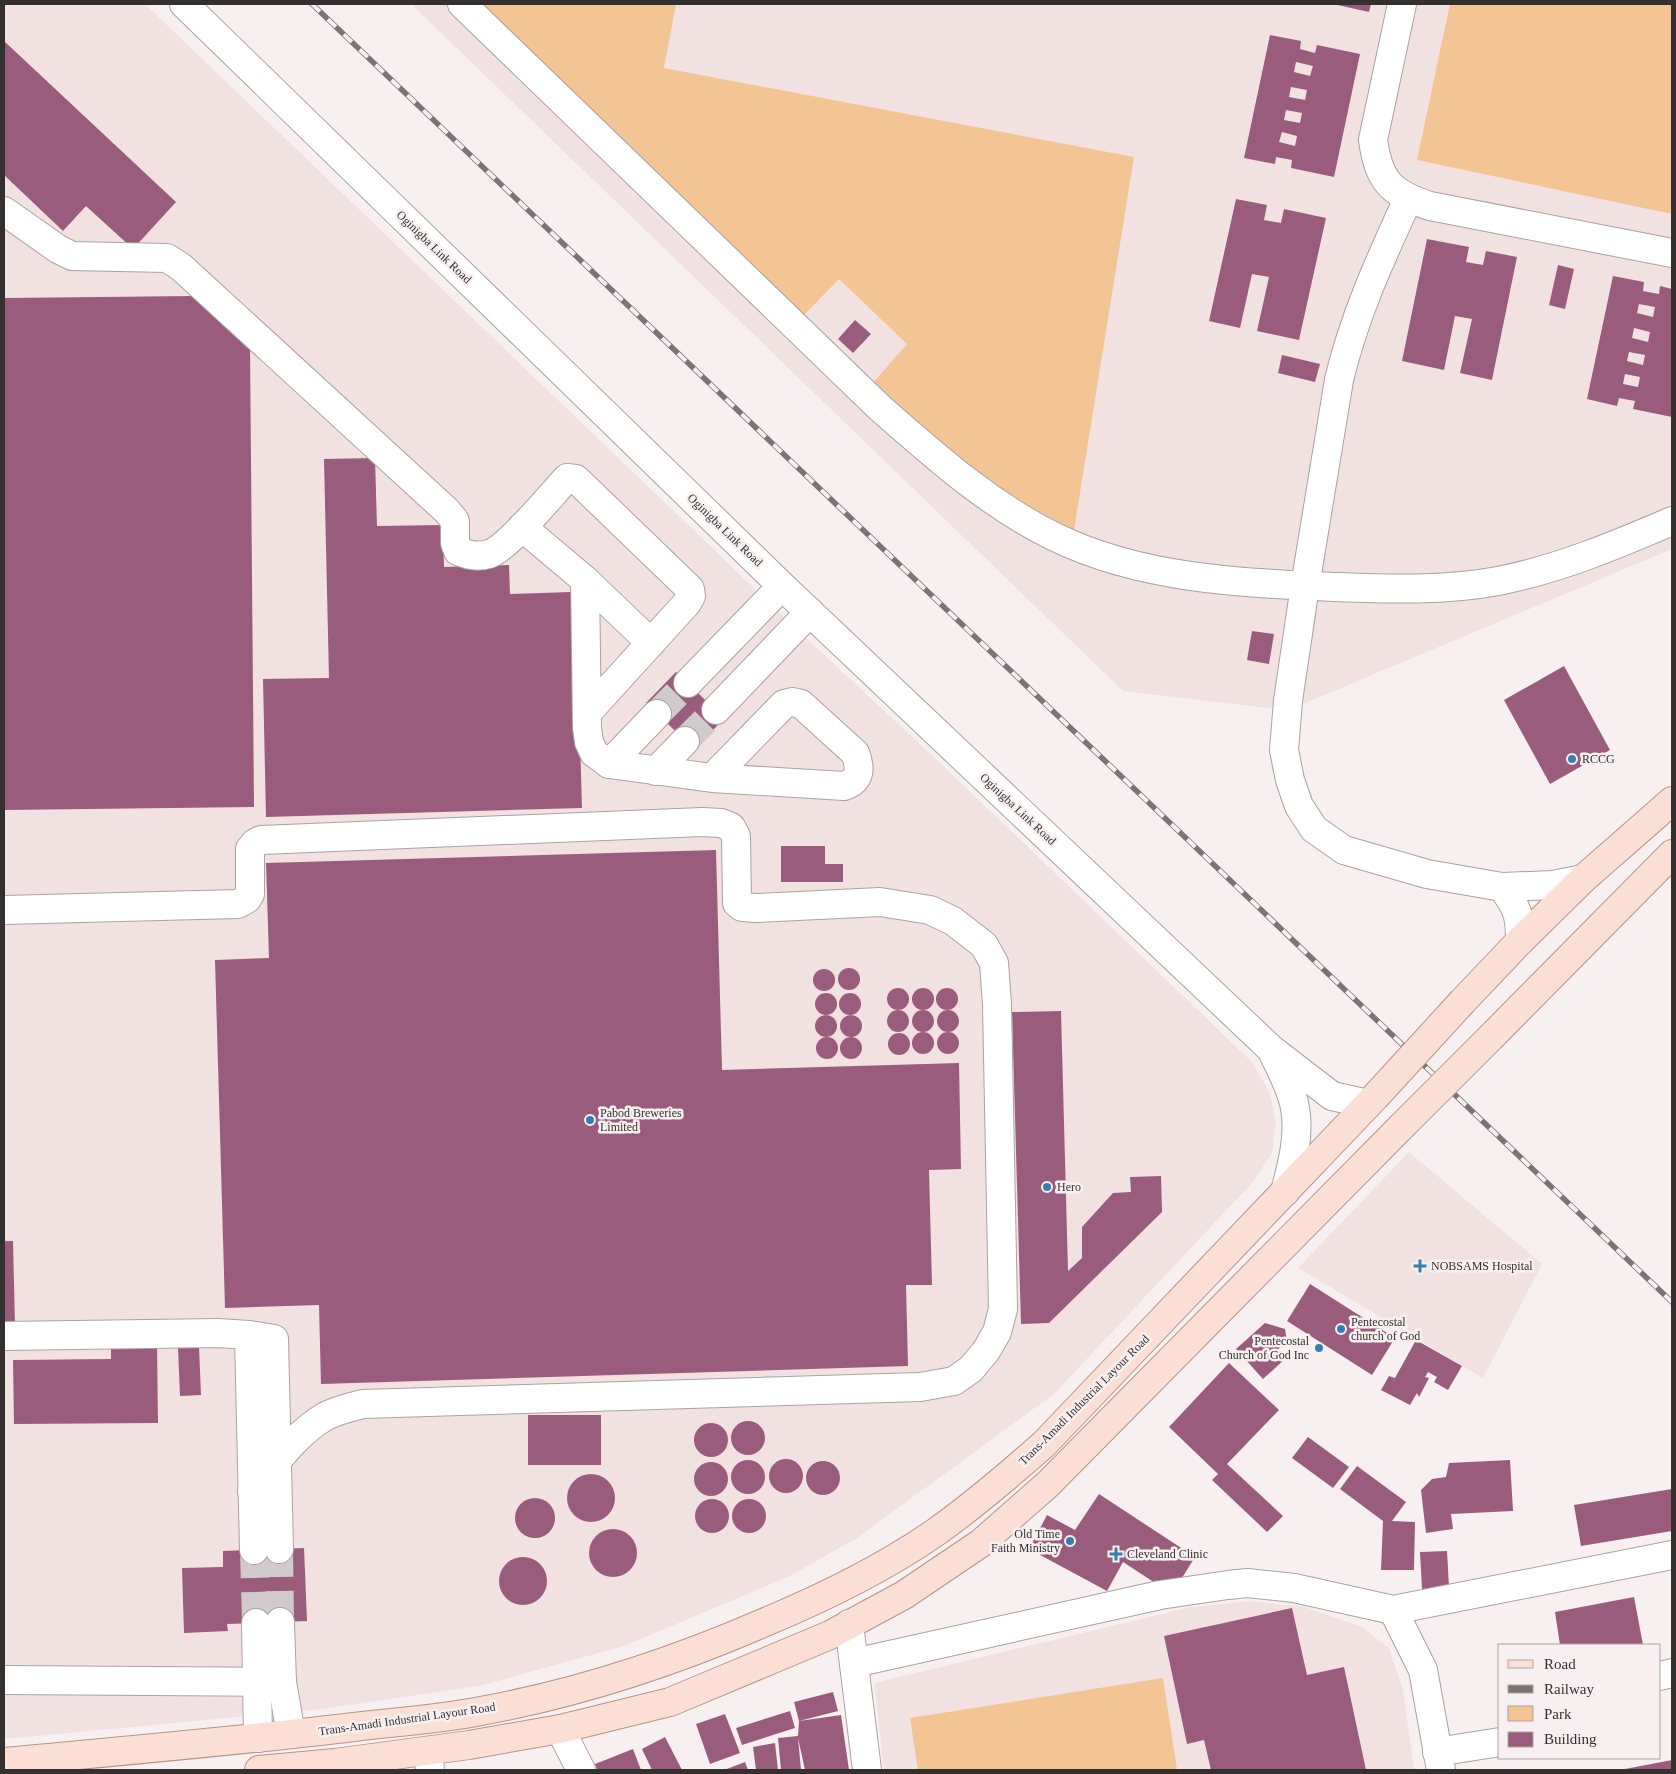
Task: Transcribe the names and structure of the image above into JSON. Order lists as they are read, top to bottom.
{
  "streets": {
    "main road": ["Trans-Amadi Industrial Layour Road"],
    "street": ["Oginigba Link Road"]
  },
  "crossings": [
    ["Oginigba Link Road", "Trans-Amadi Industrial Layour Road"]
  ],
  "places": {
    "other": [
      "RCCG",
      "Pabod Breweries Limited",
      "Hero",
      "Pentecostal church of God",
      "Pentecostal Church of God Inc",
      "Old Time Faith Ministry"
    ],
    "health": ["NOBSAMS Hospital", "Cleveland Clinic"]
  },
  "legend": [
    "Road",
    "Railway",
    "Park",
    "Building"
  ]
}
